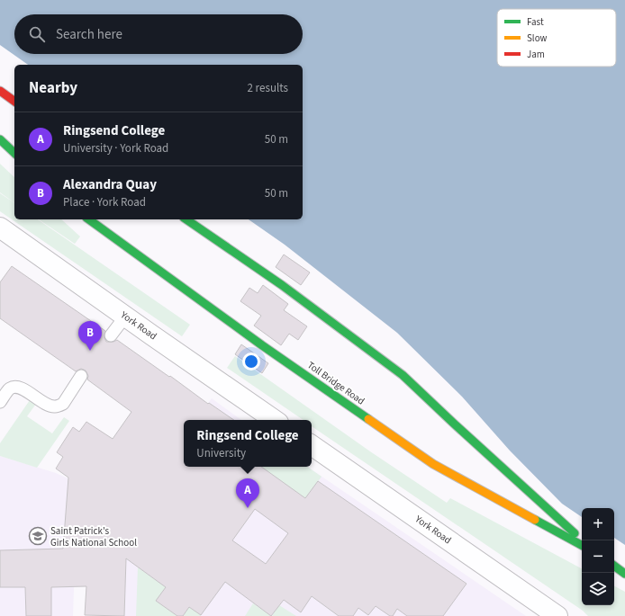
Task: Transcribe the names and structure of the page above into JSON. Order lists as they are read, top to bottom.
{
  "streets": {
    "main road": ["Toll Bridge Road"],
    "street": ["York Road"]
  },
  "places": {
    "school or university": ["Saint Patrick's Girls National School"]
  },
  "legend": ["Fast", "Slow", "Jam"],
  "page": {
    "search": "Search here",
    "heading": ["Nearby", "2 results"],
    "list": [
      {
        "mark": "A",
        "name": "Ringsend College",
        "note": "University · York Road",
        "value": "50 m"
      },
      {
        "mark": "B",
        "name": "Alexandra Quay",
        "note": "Place · York Road",
        "value": "50 m"
      }
    ],
    "pins": ["B", "A"],
    "popup": ["Ringsend College", "University"],
    "map_buttons": ["+", "−"]
  }
}
